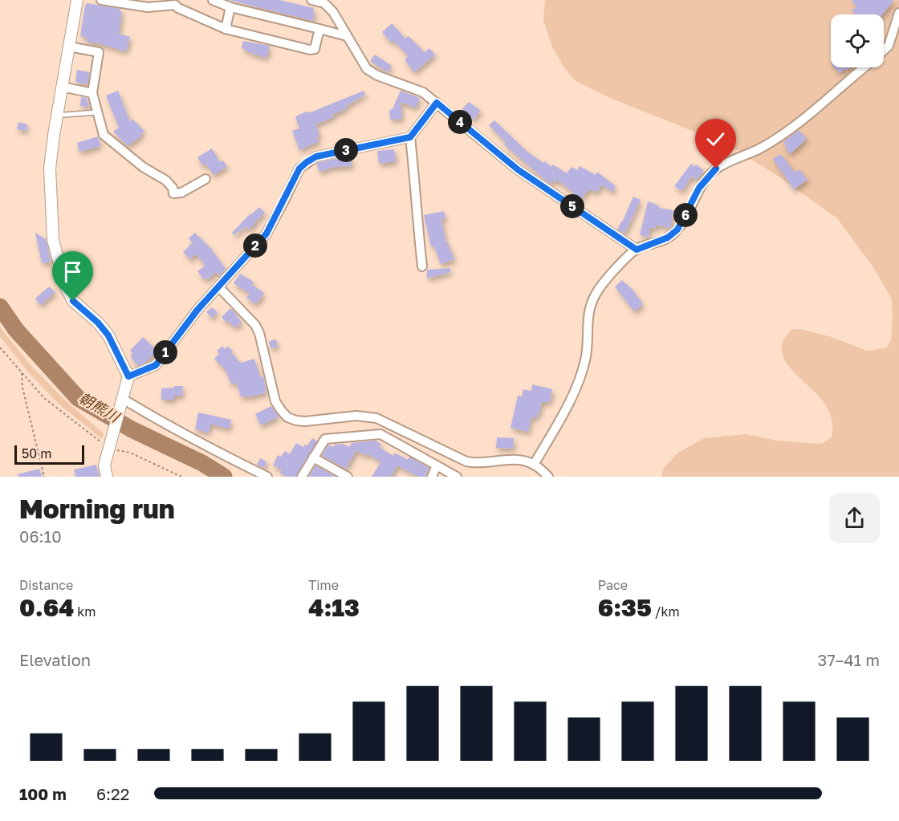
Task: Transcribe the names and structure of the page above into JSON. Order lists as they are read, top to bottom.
{
  "water": ["朝熊川"],
  "scale_bar": "50 m",
  "page": {
    "pins": [
      "4",
      "3",
      "5",
      "6",
      "2",
      "1"
    ],
    "scale": "50 m",
    "heading": ["Morning run", "06:10"],
    "stats": [
      ["Distance", "0.64 km"],
      ["Time", "4:13"],
      ["Pace", "6:35 /km"]
    ],
    "chart": ["Elevation", "37–41 m"],
    "list": [
      {
        "name": "100 m",
        "note": "6:22"
      }
    ]
  }
}
